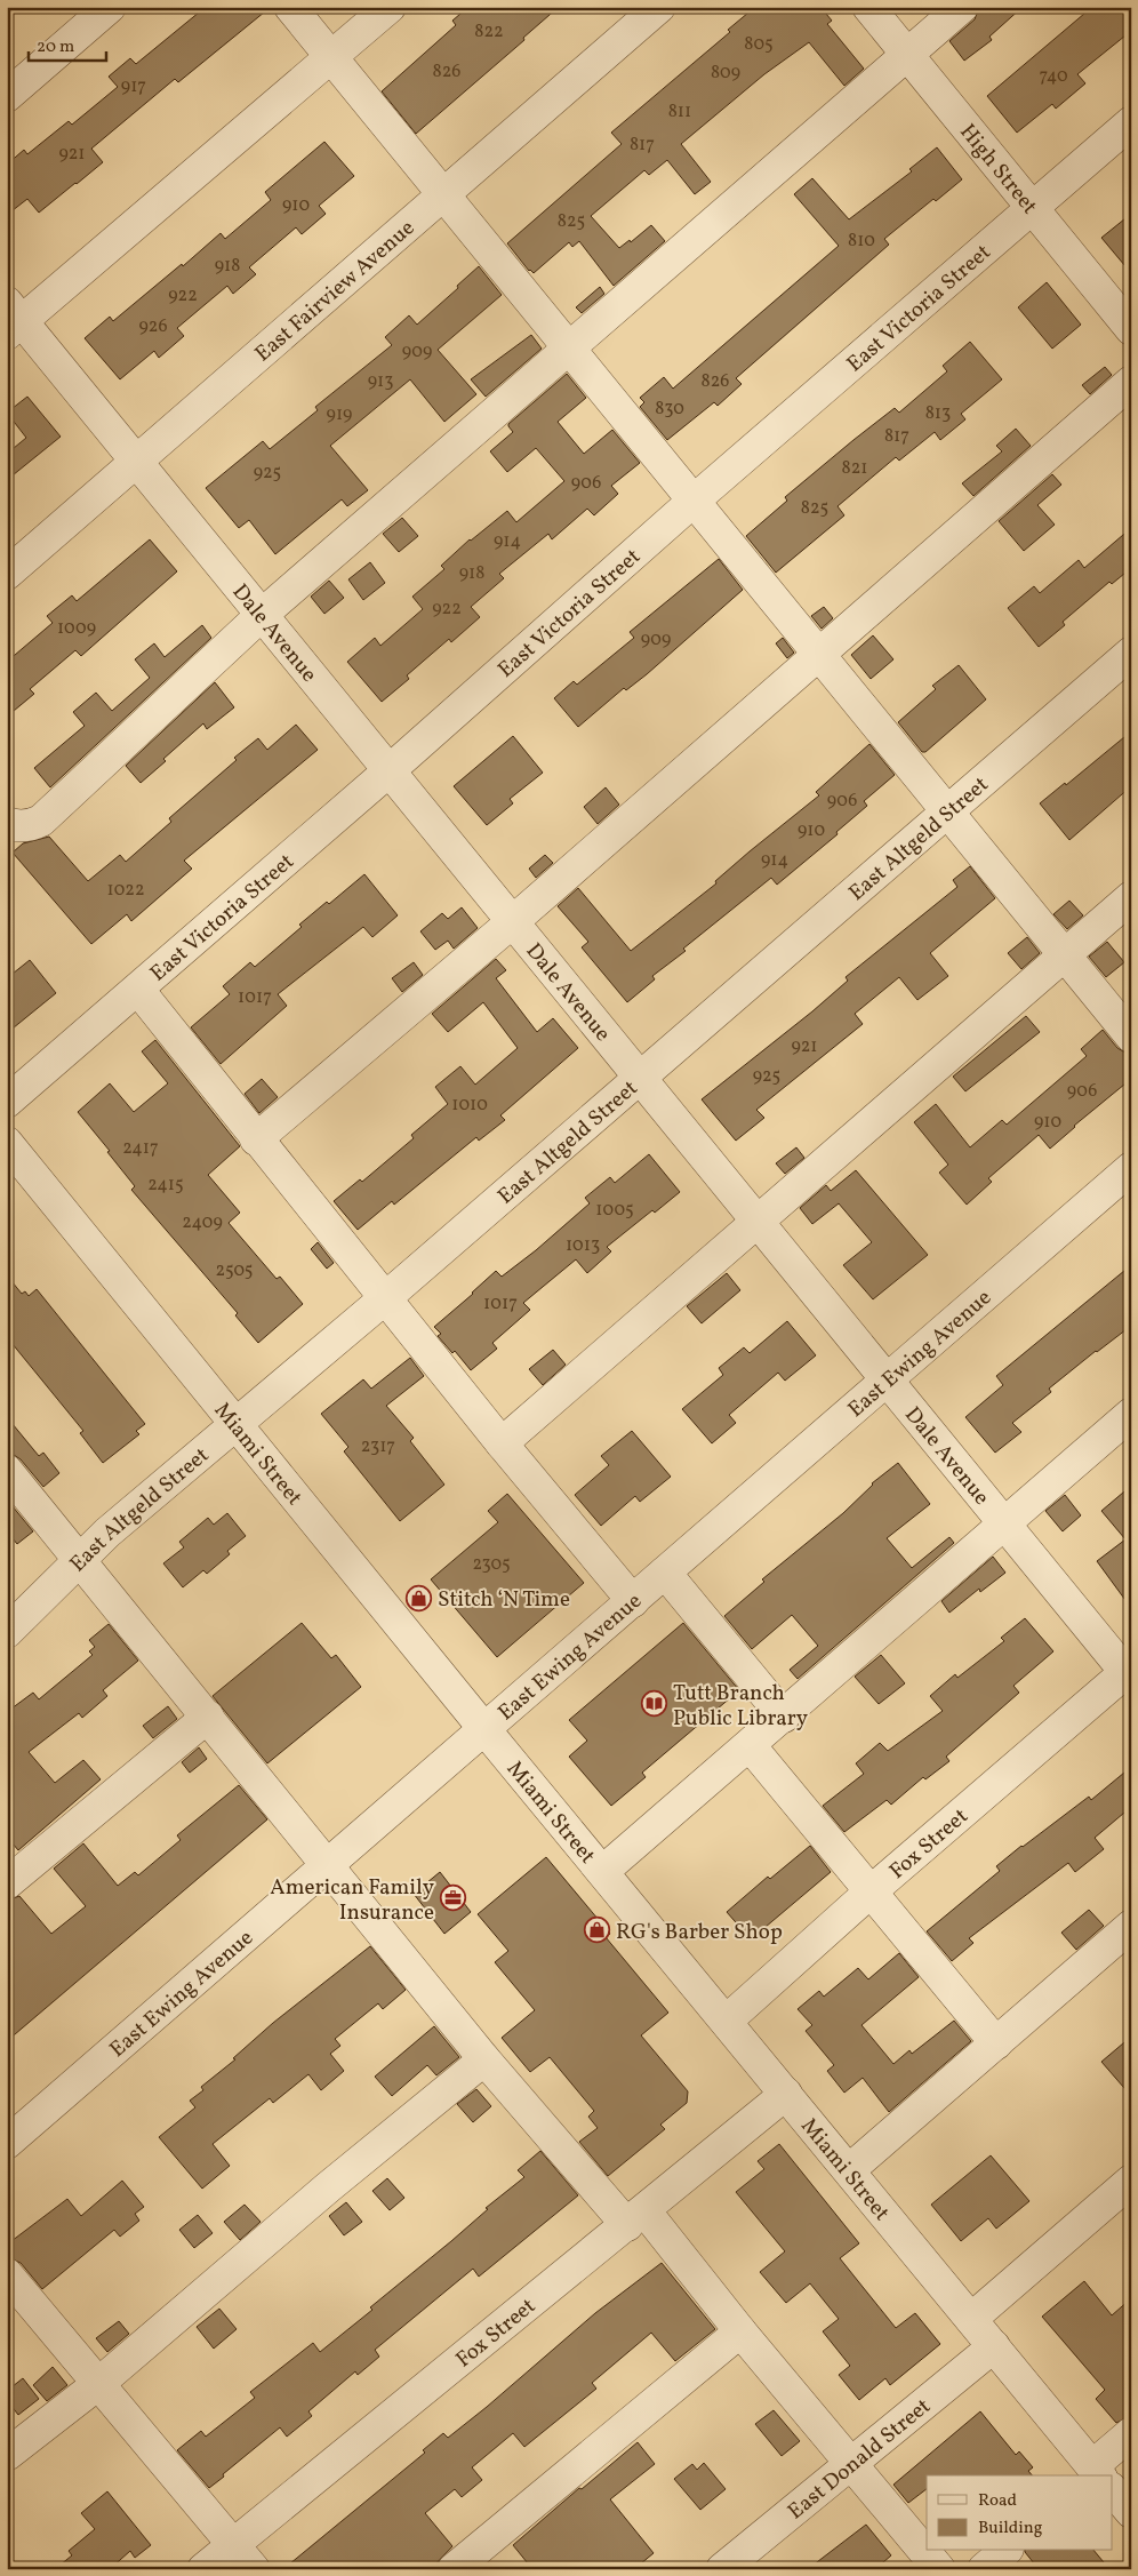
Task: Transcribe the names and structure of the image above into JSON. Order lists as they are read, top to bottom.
{
  "streets": {
    "street": [
      "High Street",
      "East Fairview Avenue",
      "East Victoria Street",
      "Dale Avenue",
      "East Altgeld Street",
      "East Ewing Avenue",
      "Miami Street",
      "Fox Street",
      "East Donald Street"
    ]
  },
  "crossings": [
    ["High Street", "East Victoria Street"],
    ["East Fairview Avenue", "Dale Avenue"],
    ["East Victoria Street", "Dale Avenue"],
    ["Dale Avenue", "East Altgeld Street"],
    ["Dale Avenue", "East Ewing Avenue"],
    ["Dale Avenue", "Fox Street"],
    ["East Altgeld Street", "Miami Street"],
    ["East Ewing Avenue", "Miami Street"],
    ["Miami Street", "Fox Street"],
    ["Miami Street", "East Donald Street"]
  ],
  "places": {
    "shop": ["Stitch ‘N Time", "RG's Barber Shop"],
    "library": ["Tutt Branch Public Library"],
    "office": ["American Family Insurance"]
  },
  "house_numbers": [
    "822",
    "805",
    "826",
    "809",
    "740",
    "917",
    "811",
    "817",
    "921",
    "910",
    "825",
    "810",
    "918",
    "922",
    "926",
    "909",
    "913",
    "826",
    "830",
    "813",
    "919",
    "817",
    "821",
    "925",
    "906",
    "825",
    "914",
    "918",
    "922",
    "1009",
    "909",
    "906",
    "910",
    "914",
    "1022",
    "1017",
    "921",
    "925",
    "906",
    "1010",
    "910",
    "2417",
    "2415",
    "1005",
    "2409",
    "1013",
    "2505",
    "1017",
    "2317",
    "2305"
  ],
  "legend": ["Road", "Building"],
  "scale_bar": "20 m"
}
